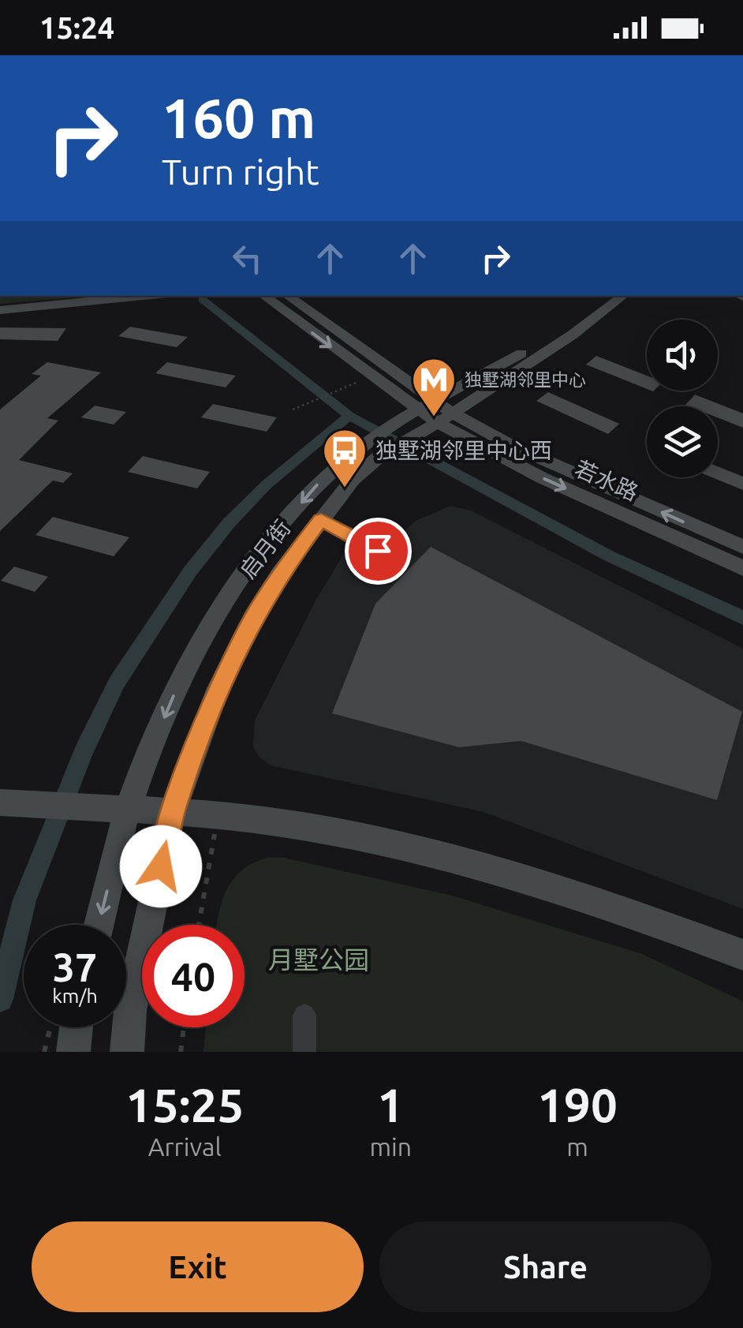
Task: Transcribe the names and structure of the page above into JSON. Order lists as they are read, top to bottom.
{
  "streets": {
    "street": ["若水路", "启月街"]
  },
  "crossings": [
    ["若水路", "启月街"]
  ],
  "parks": ["月墅公园"],
  "places": {
    "metro station": ["独墅湖邻里中心"],
    "bus stop": ["独墅湖邻里中心西"]
  },
  "page": {
    "status": "15:24",
    "turn": ["160 m", "Turn right"],
    "speed": "37 km/h",
    "limit": "40",
    "eta": [
      "15:25",
      "Arrival",
      "1",
      "min",
      "190",
      "m"
    ],
    "buttons": ["Exit", "Share"]
  }
}
